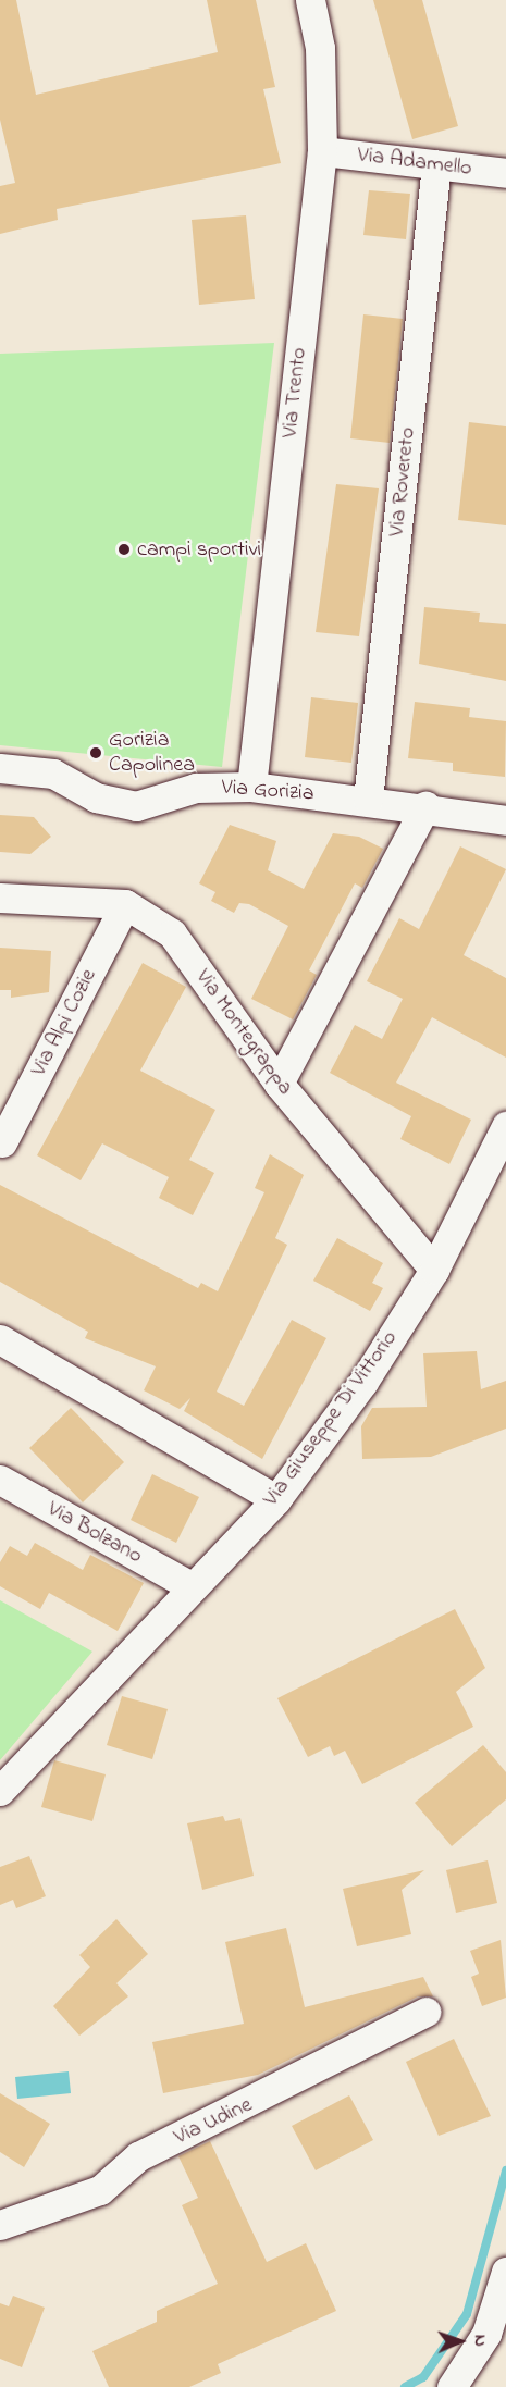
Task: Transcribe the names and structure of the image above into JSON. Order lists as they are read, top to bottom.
{
  "streets": {
    "street": [
      "Via Adamello",
      "Via Trento",
      "Via Rovereto",
      "Via Gorizia",
      "Via Alpi Cozie",
      "Via Montegrappa",
      "Via Giuseppe Di Vittorio",
      "Via Bolzano",
      "Via Udine"
    ]
  },
  "crossings": [
    ["Via Adamello", "Via Trento"],
    ["Via Adamello", "Via Rovereto"],
    ["Via Trento", "Via Gorizia"],
    ["Via Rovereto", "Via Gorizia"],
    ["Via Alpi Cozie", "Via Montegrappa"],
    ["Via Montegrappa", "Via Giuseppe Di Vittorio"],
    ["Via Giuseppe Di Vittorio", "Via Bolzano"]
  ],
  "places": ["campi sportivi", "Gorizia Capolinea"],
  "north": "right"
}
